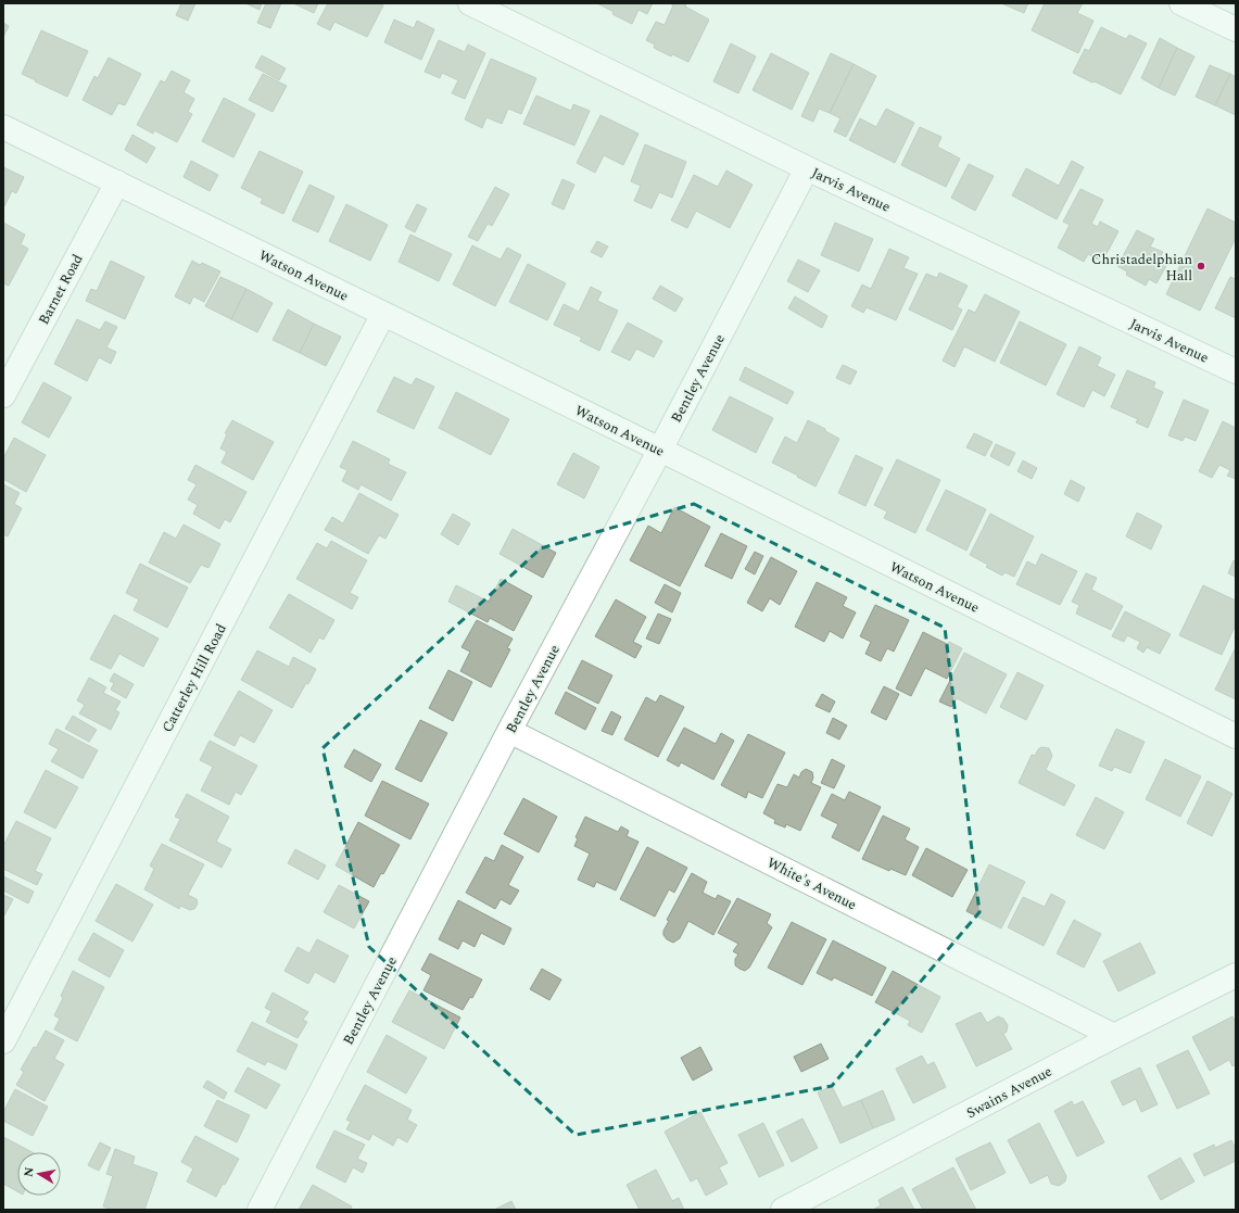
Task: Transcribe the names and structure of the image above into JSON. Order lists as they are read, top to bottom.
{
  "streets": {
    "street": [
      "Jarvis Avenue",
      "Watson Avenue",
      "Barnet Road",
      "Bentley Avenue",
      "Catterley Hill Road",
      "White's Avenue",
      "Swains Avenue"
    ]
  },
  "crossings": [
    ["Jarvis Avenue", "Bentley Avenue"],
    ["Watson Avenue", "Barnet Road"],
    ["Watson Avenue", "Bentley Avenue"],
    ["Watson Avenue", "Catterley Hill Road"],
    ["Bentley Avenue", "White's Avenue"],
    ["White's Avenue", "Swains Avenue"]
  ],
  "places": ["Christadelphian Hall"],
  "north": "left"
}
